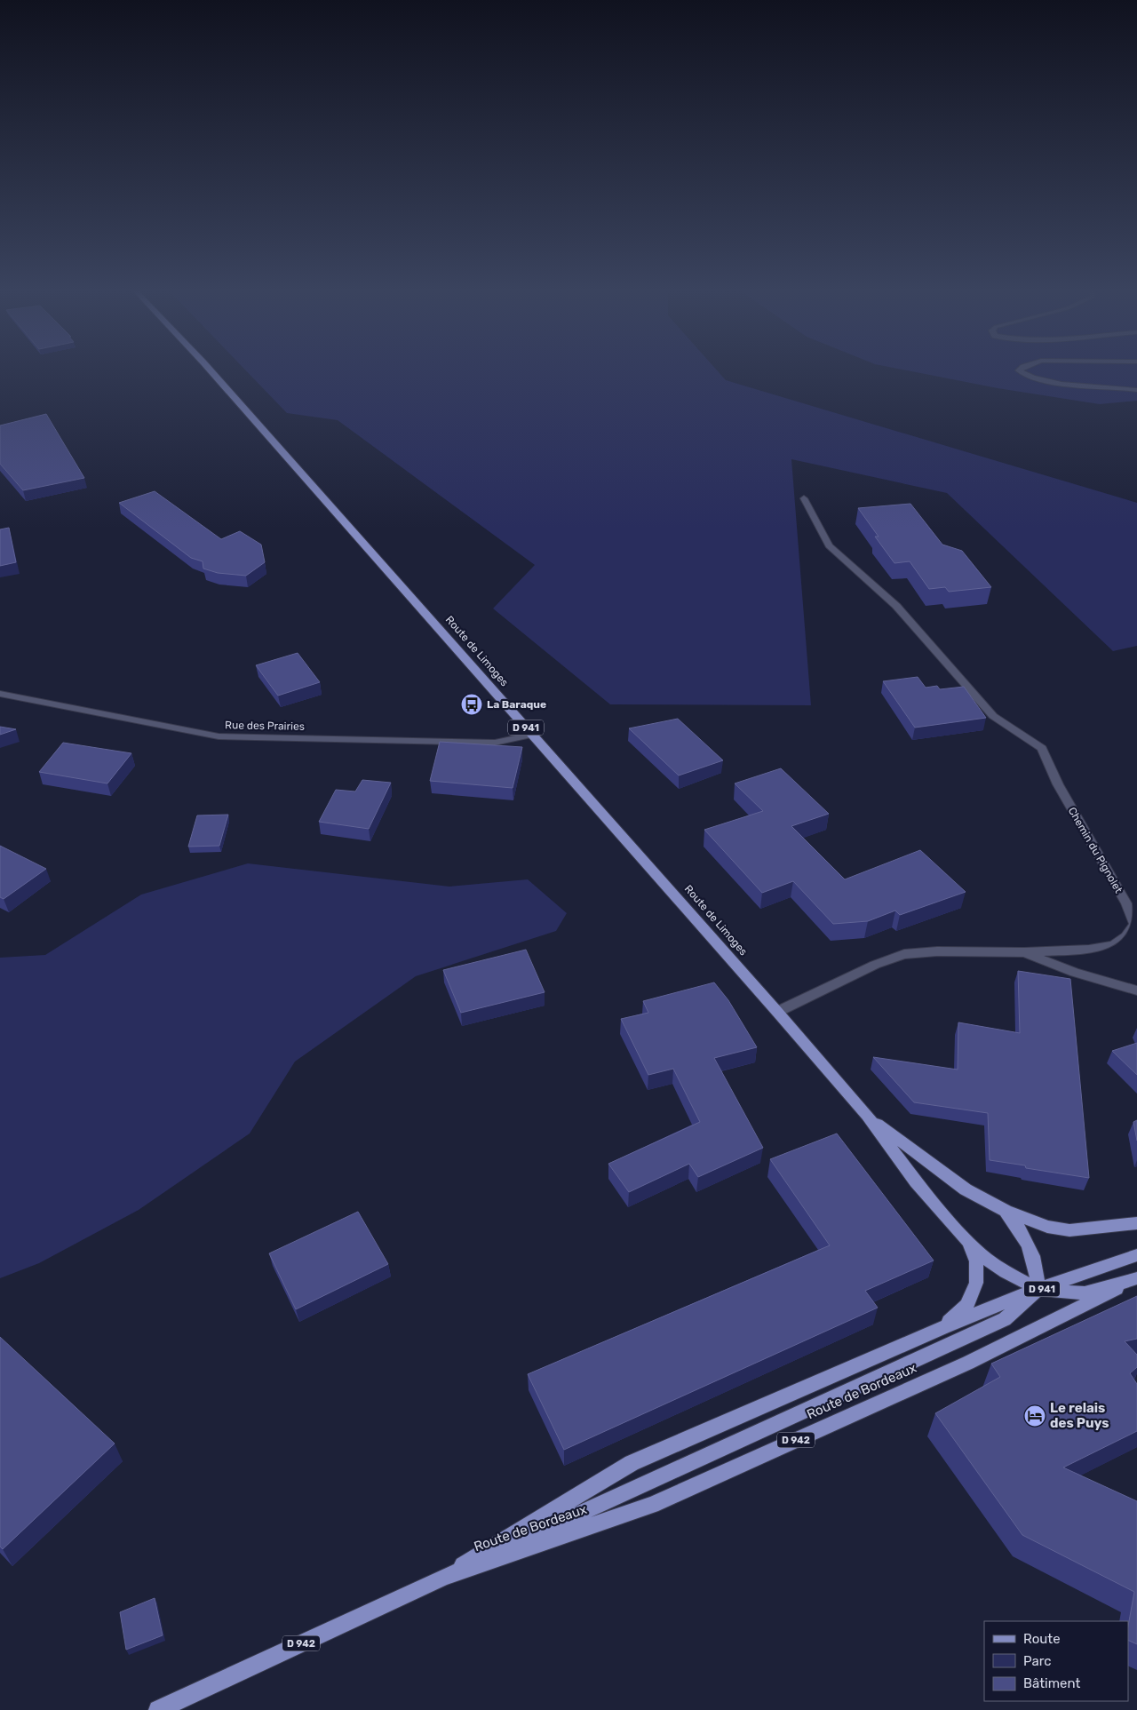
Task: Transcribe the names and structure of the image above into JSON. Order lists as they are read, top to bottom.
{
  "streets": {
    "main road": [
      "Route de Limoges",
      "D 941",
      "Route de Bordeaux",
      "D 942"
    ],
    "street": ["Rue des Prairies", "Chemin du Pignolet"]
  },
  "crossings": [
    ["Route de Limoges", "Rue des Prairies"],
    ["Route de Limoges", "D 941"],
    ["Route de Limoges", "Chemin du Pignolet"],
    ["D 941", "Route de Bordeaux"],
    ["D 941", "D 942"],
    ["Route de Bordeaux", "D 942"]
  ],
  "places": {
    "bus stop": ["La Baraque"],
    "hotel": ["Le relais des Puys"]
  },
  "legend": ["Route", "Parc", "Bâtiment"]
}
